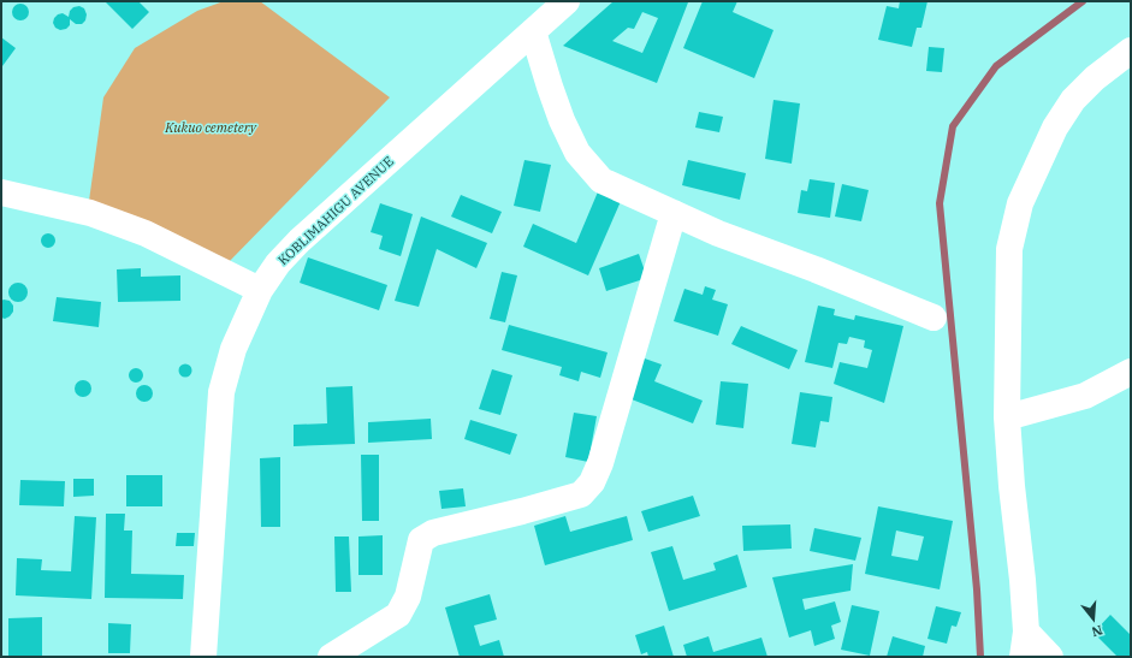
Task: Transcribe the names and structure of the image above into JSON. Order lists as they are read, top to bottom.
{
  "streets": {
    "street": ["KOBLIMAHIGU AVENUE"]
  },
  "parks": ["Kukuo cemetery"],
  "north": "bottom"
}
